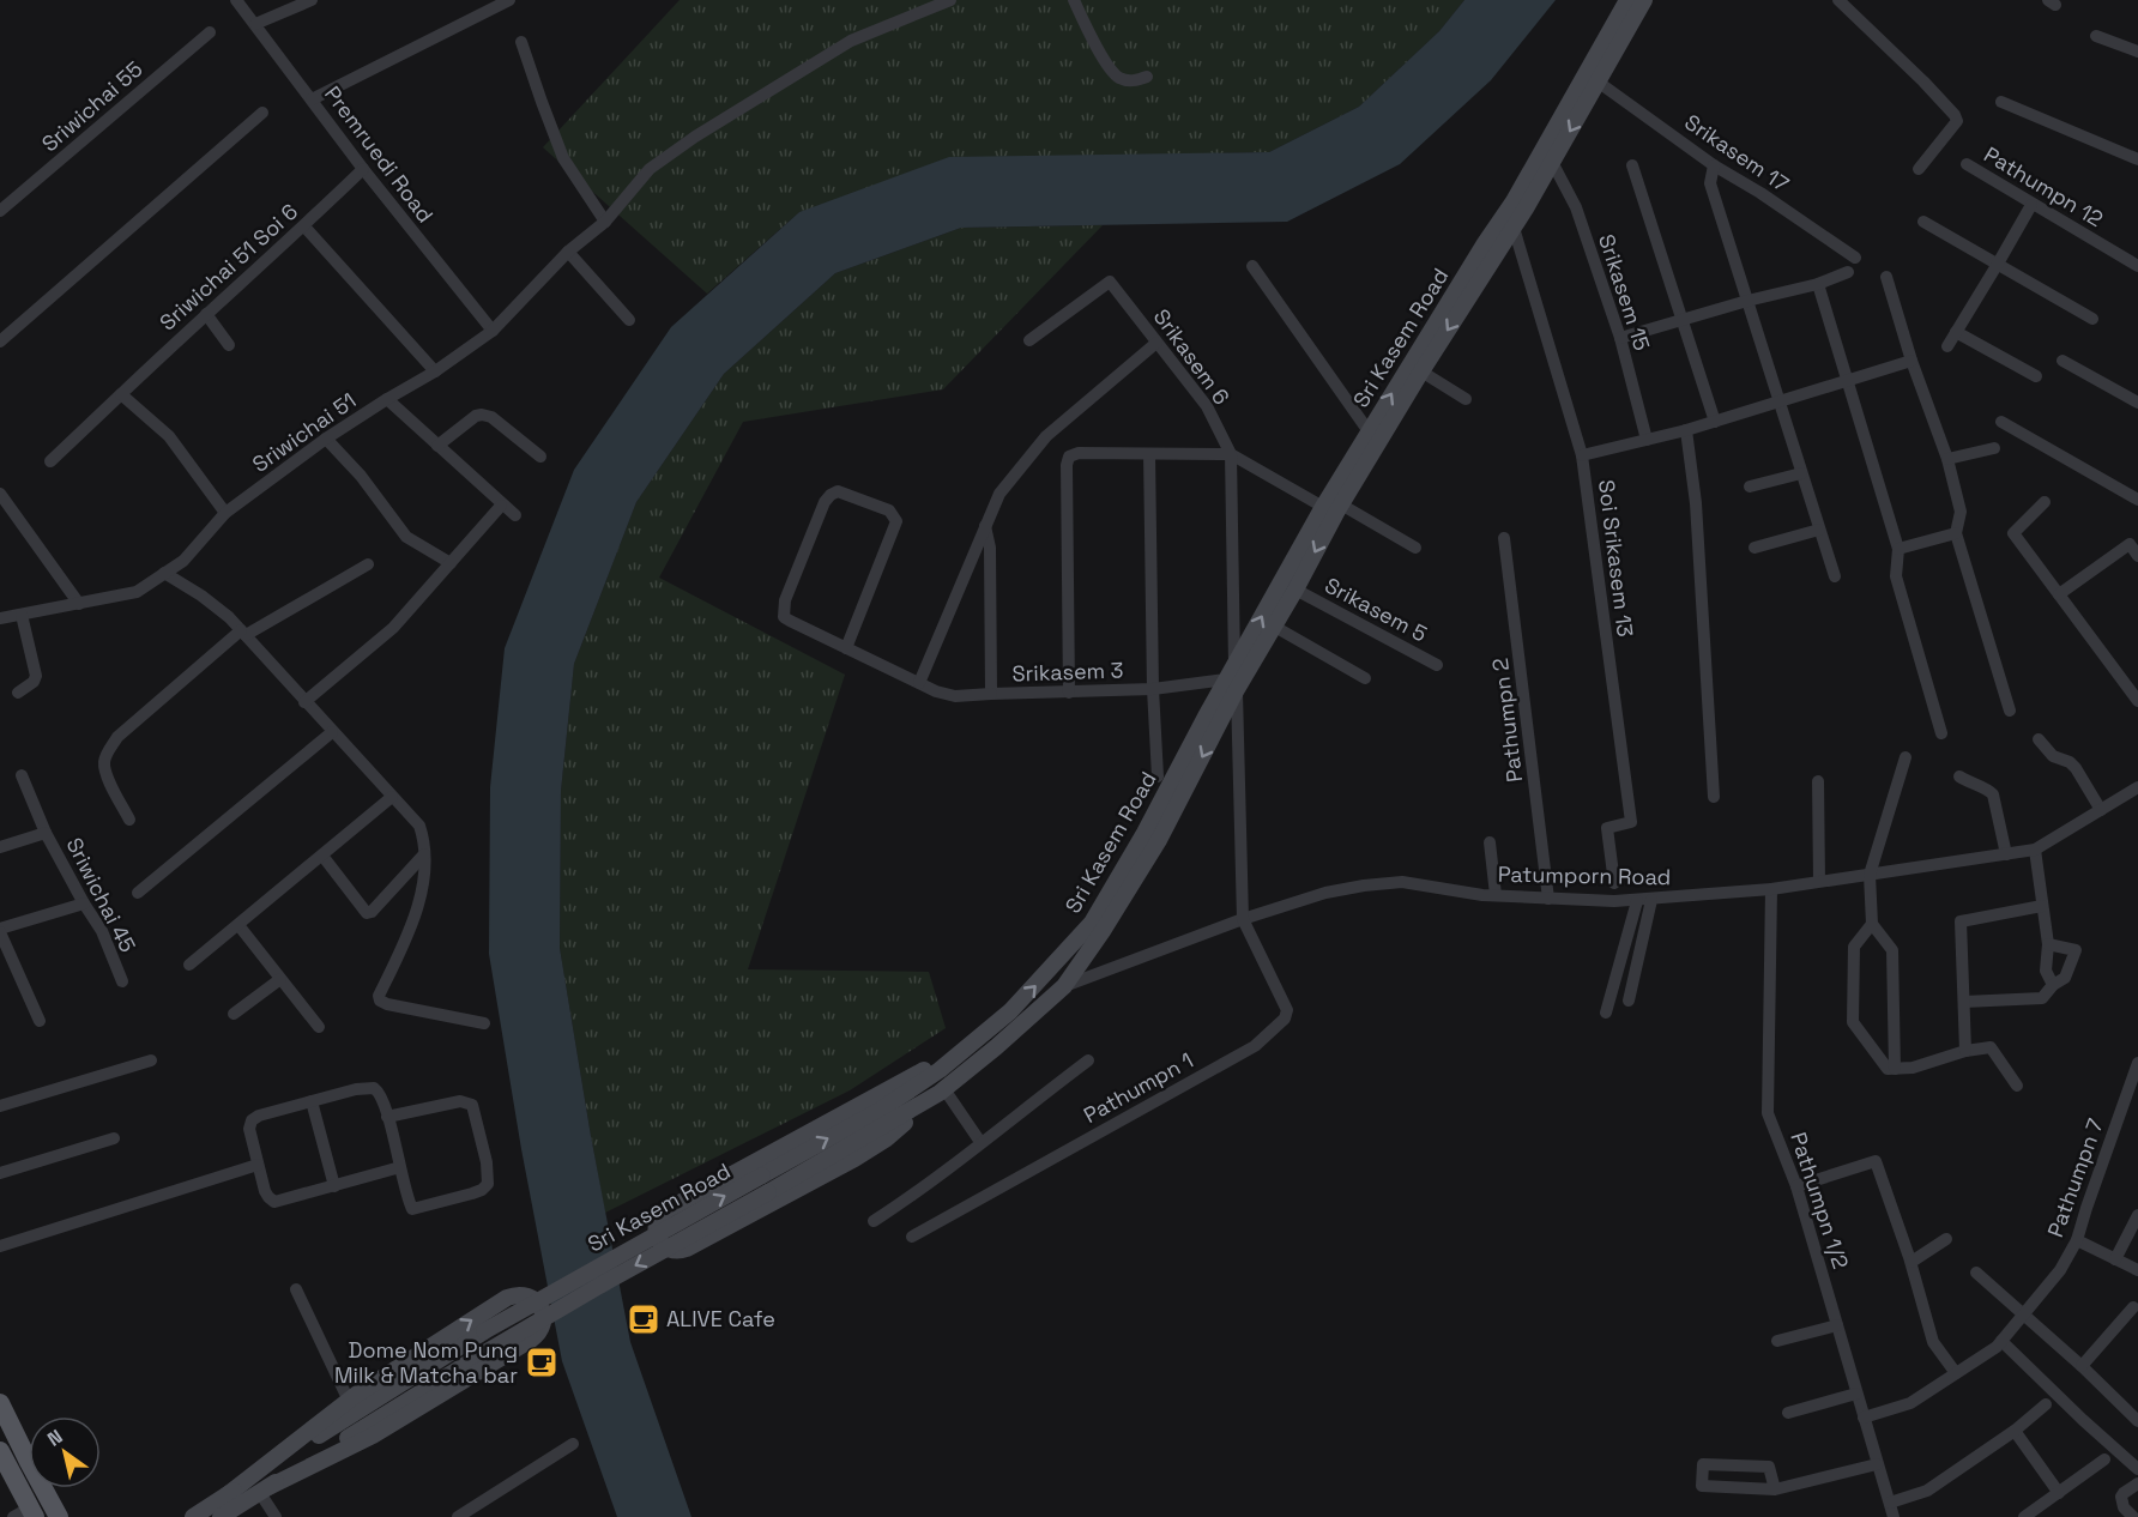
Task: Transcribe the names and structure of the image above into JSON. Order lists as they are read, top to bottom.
{
  "streets": {
    "main road": ["Sri Kasem Road"],
    "street": [
      "Sriwichai 55",
      "Srikasem 17",
      "Premruedi Road",
      "Pathumpn 12",
      "Sriwichai 51 Soi 6",
      "Srikasem 15",
      "Srikasem 6",
      "Sriwichai 51",
      "Soi Srikasem 13",
      "Srikasem 5",
      "Srikasem 3",
      "Pathumpn 2",
      "Patumporn Road",
      "Sriwichai 45",
      "Pathumpn 1",
      "Pathumpn 7",
      "Pathumpn 1/2"
    ]
  },
  "crossings": [
    ["Srikasem 17", "Sri Kasem Road"],
    ["Premruedi Road", "Sriwichai 51 Soi 6"],
    ["Premruedi Road", "Sriwichai 51"],
    ["Srikasem 15", "Sri Kasem Road"],
    ["Sri Kasem Road", "Soi Srikasem 13"],
    ["Sri Kasem Road", "Srikasem 5"],
    ["Sri Kasem Road", "Srikasem 3"],
    ["Sri Kasem Road", "Patumporn Road"],
    ["Pathumpn 2", "Patumporn Road"],
    ["Patumporn Road", "Pathumpn 1"],
    ["Patumporn Road", "Pathumpn 1/2"],
    ["Pathumpn 7", "Pathumpn 1/2"]
  ],
  "places": {
    "cafe": ["ALIVE Cafe", "Dome Nom Pung Milk & Matcha bar"]
  },
  "north": "top left"
}
